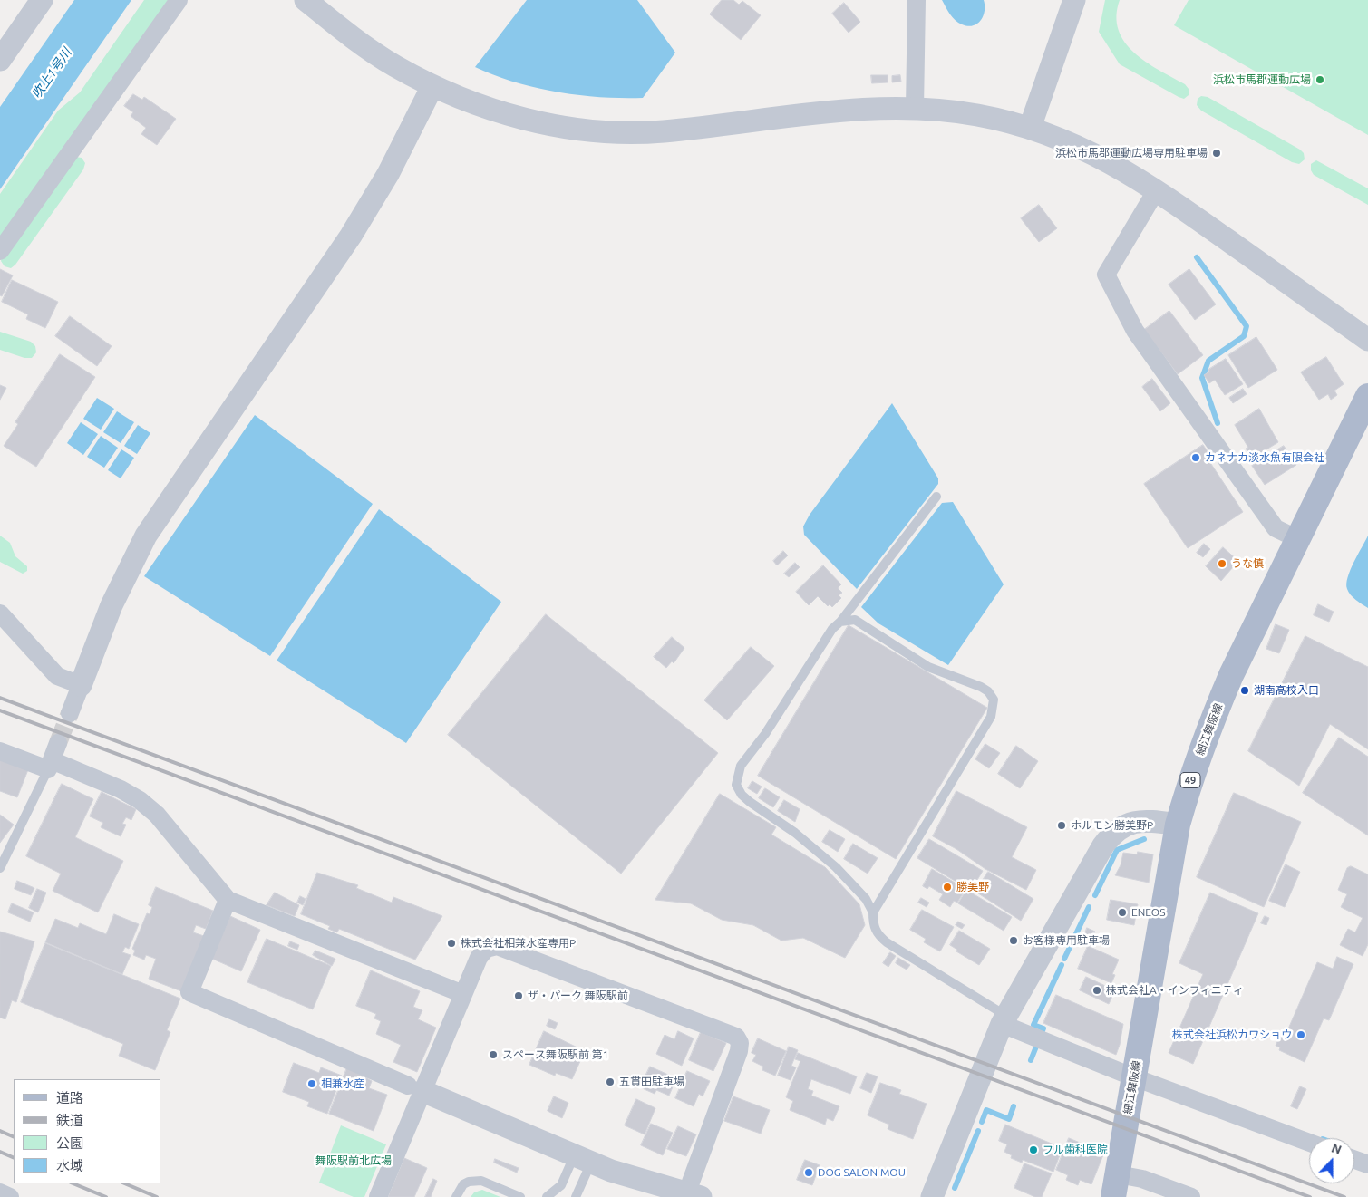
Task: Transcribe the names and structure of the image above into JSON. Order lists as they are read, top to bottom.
{
  "streets": {
    "main road": ["細江舞阪線", "49"]
  },
  "water": ["吹上1号川"],
  "parks": ["舞阪駅前北広場"],
  "places": [
    "浜松市馬郡運動広場",
    "浜松市馬郡運動広場専用駐車場",
    "カネナカ淡水魚有限会社",
    "うな慎",
    "湖南高校入口",
    "ホルモン勝美野P",
    "勝美野",
    "ENEOS",
    "お客様専用駐車場",
    "株式会社相兼水産専用P",
    "株式会社A・インフィニティ",
    "ザ・パーク 舞阪駅前",
    "株式会社浜松カワショウ",
    "スペース舞阪駅前 第1",
    "五貫田駐車場",
    "相兼水産",
    "フル歯科医院",
    "DOG SALON MOU"
  ],
  "legend": [
    "道路",
    "鉄道",
    "公園",
    "水域"
  ],
  "north": "top"
}
